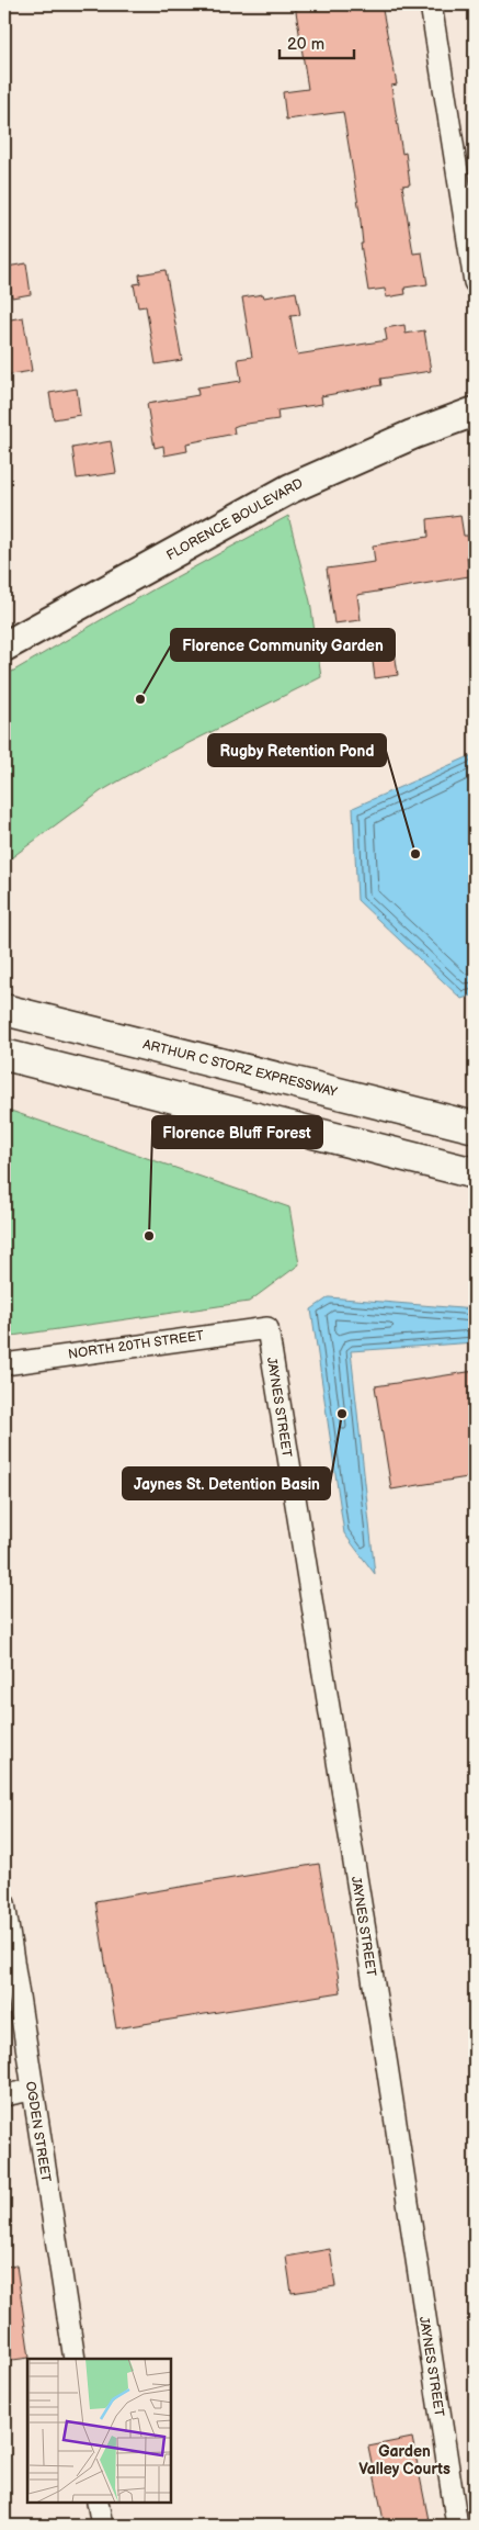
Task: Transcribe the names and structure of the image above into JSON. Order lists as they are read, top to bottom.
{
  "streets": {
    "highway": ["ARTHUR C STORZ EXPRESSWAY"],
    "street": [
      "FLORENCE BOULEVARD",
      "NORTH 20TH STREET",
      "JAYNES STREET",
      "OGDEN STREET"
    ]
  },
  "crossings": [
    ["NORTH 20TH STREET", "JAYNES STREET"]
  ],
  "districts": ["Garden Valley Courts"],
  "places": [
    "Florence Community Garden",
    "Rugby Retention Pond",
    "Florence Bluff Forest",
    "Jaynes St. Detention Basin"
  ],
  "scale_bar": "20 m"
}
